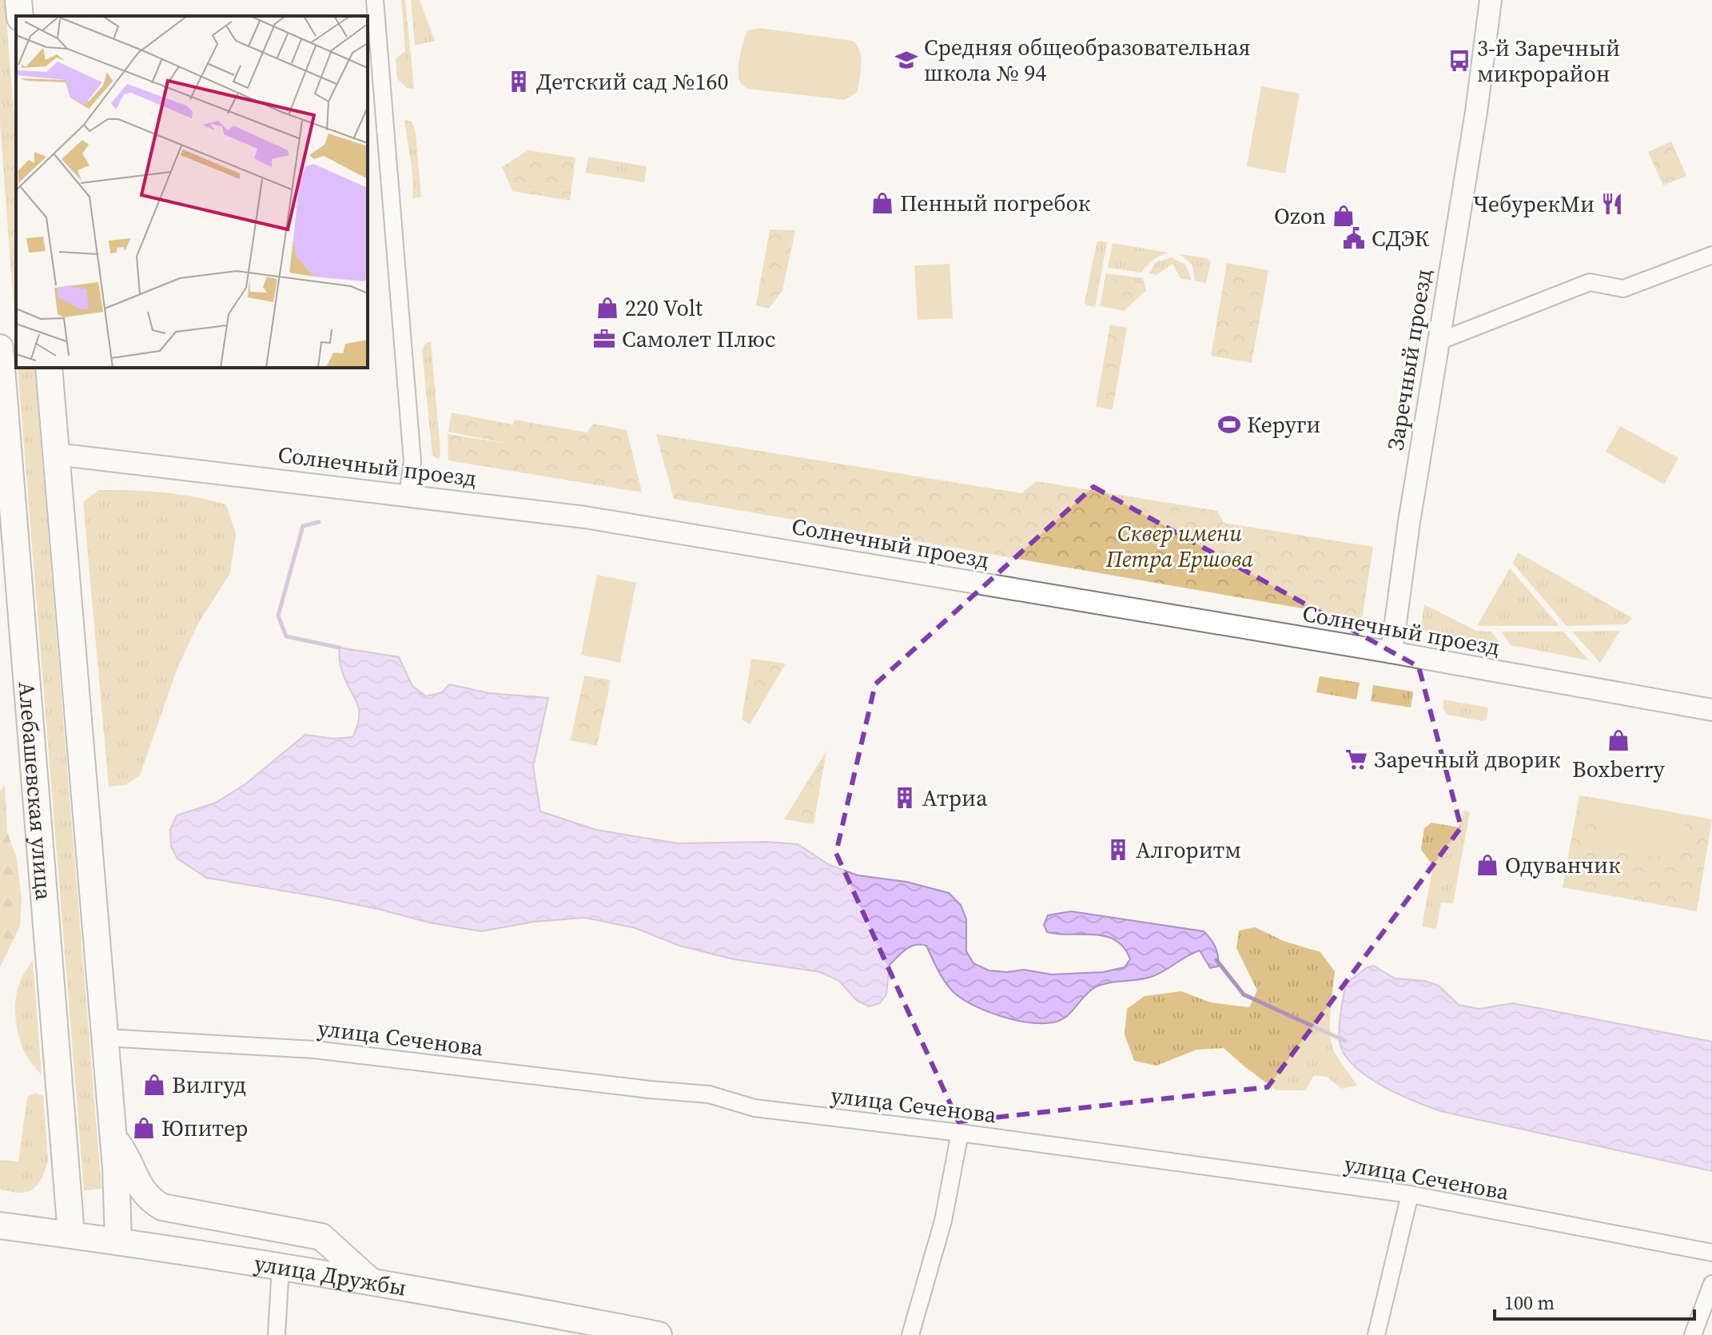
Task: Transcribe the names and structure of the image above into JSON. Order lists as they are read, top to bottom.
{
  "streets": {
    "main road": ["Алебашевская улица", "улица Дружбы"],
    "street": ["Заречный проезд", "Солнечный проезд", "улица Сеченова"]
  },
  "crossings": [
    ["Заречный проезд", "Солнечный проезд"],
    ["Алебашевская улица", "улица Дружбы"]
  ],
  "parks": ["Сквер имени Петра Ершова"],
  "places": {
    "school or university": ["Средняя общеобразовательная школа № 94"],
    "bus stop": ["3-й Заречный микрорайон"],
    "building": ["Детский сад №160", "Атриа", "Алгоритм"],
    "shop": [
      "Пенный погребок",
      "Ozon",
      "220 Volt",
      "Boxberry",
      "Одуванчик",
      "Вилгуд",
      "Юпитер"
    ],
    "restaurant": ["ЧебурекМи"],
    "public building": ["СДЭК"],
    "office": ["Самолет Плюс"],
    "sports": ["Керуги"],
    "supermarket": ["Заречный дворик"]
  },
  "scale_bar": "100 m"
}
